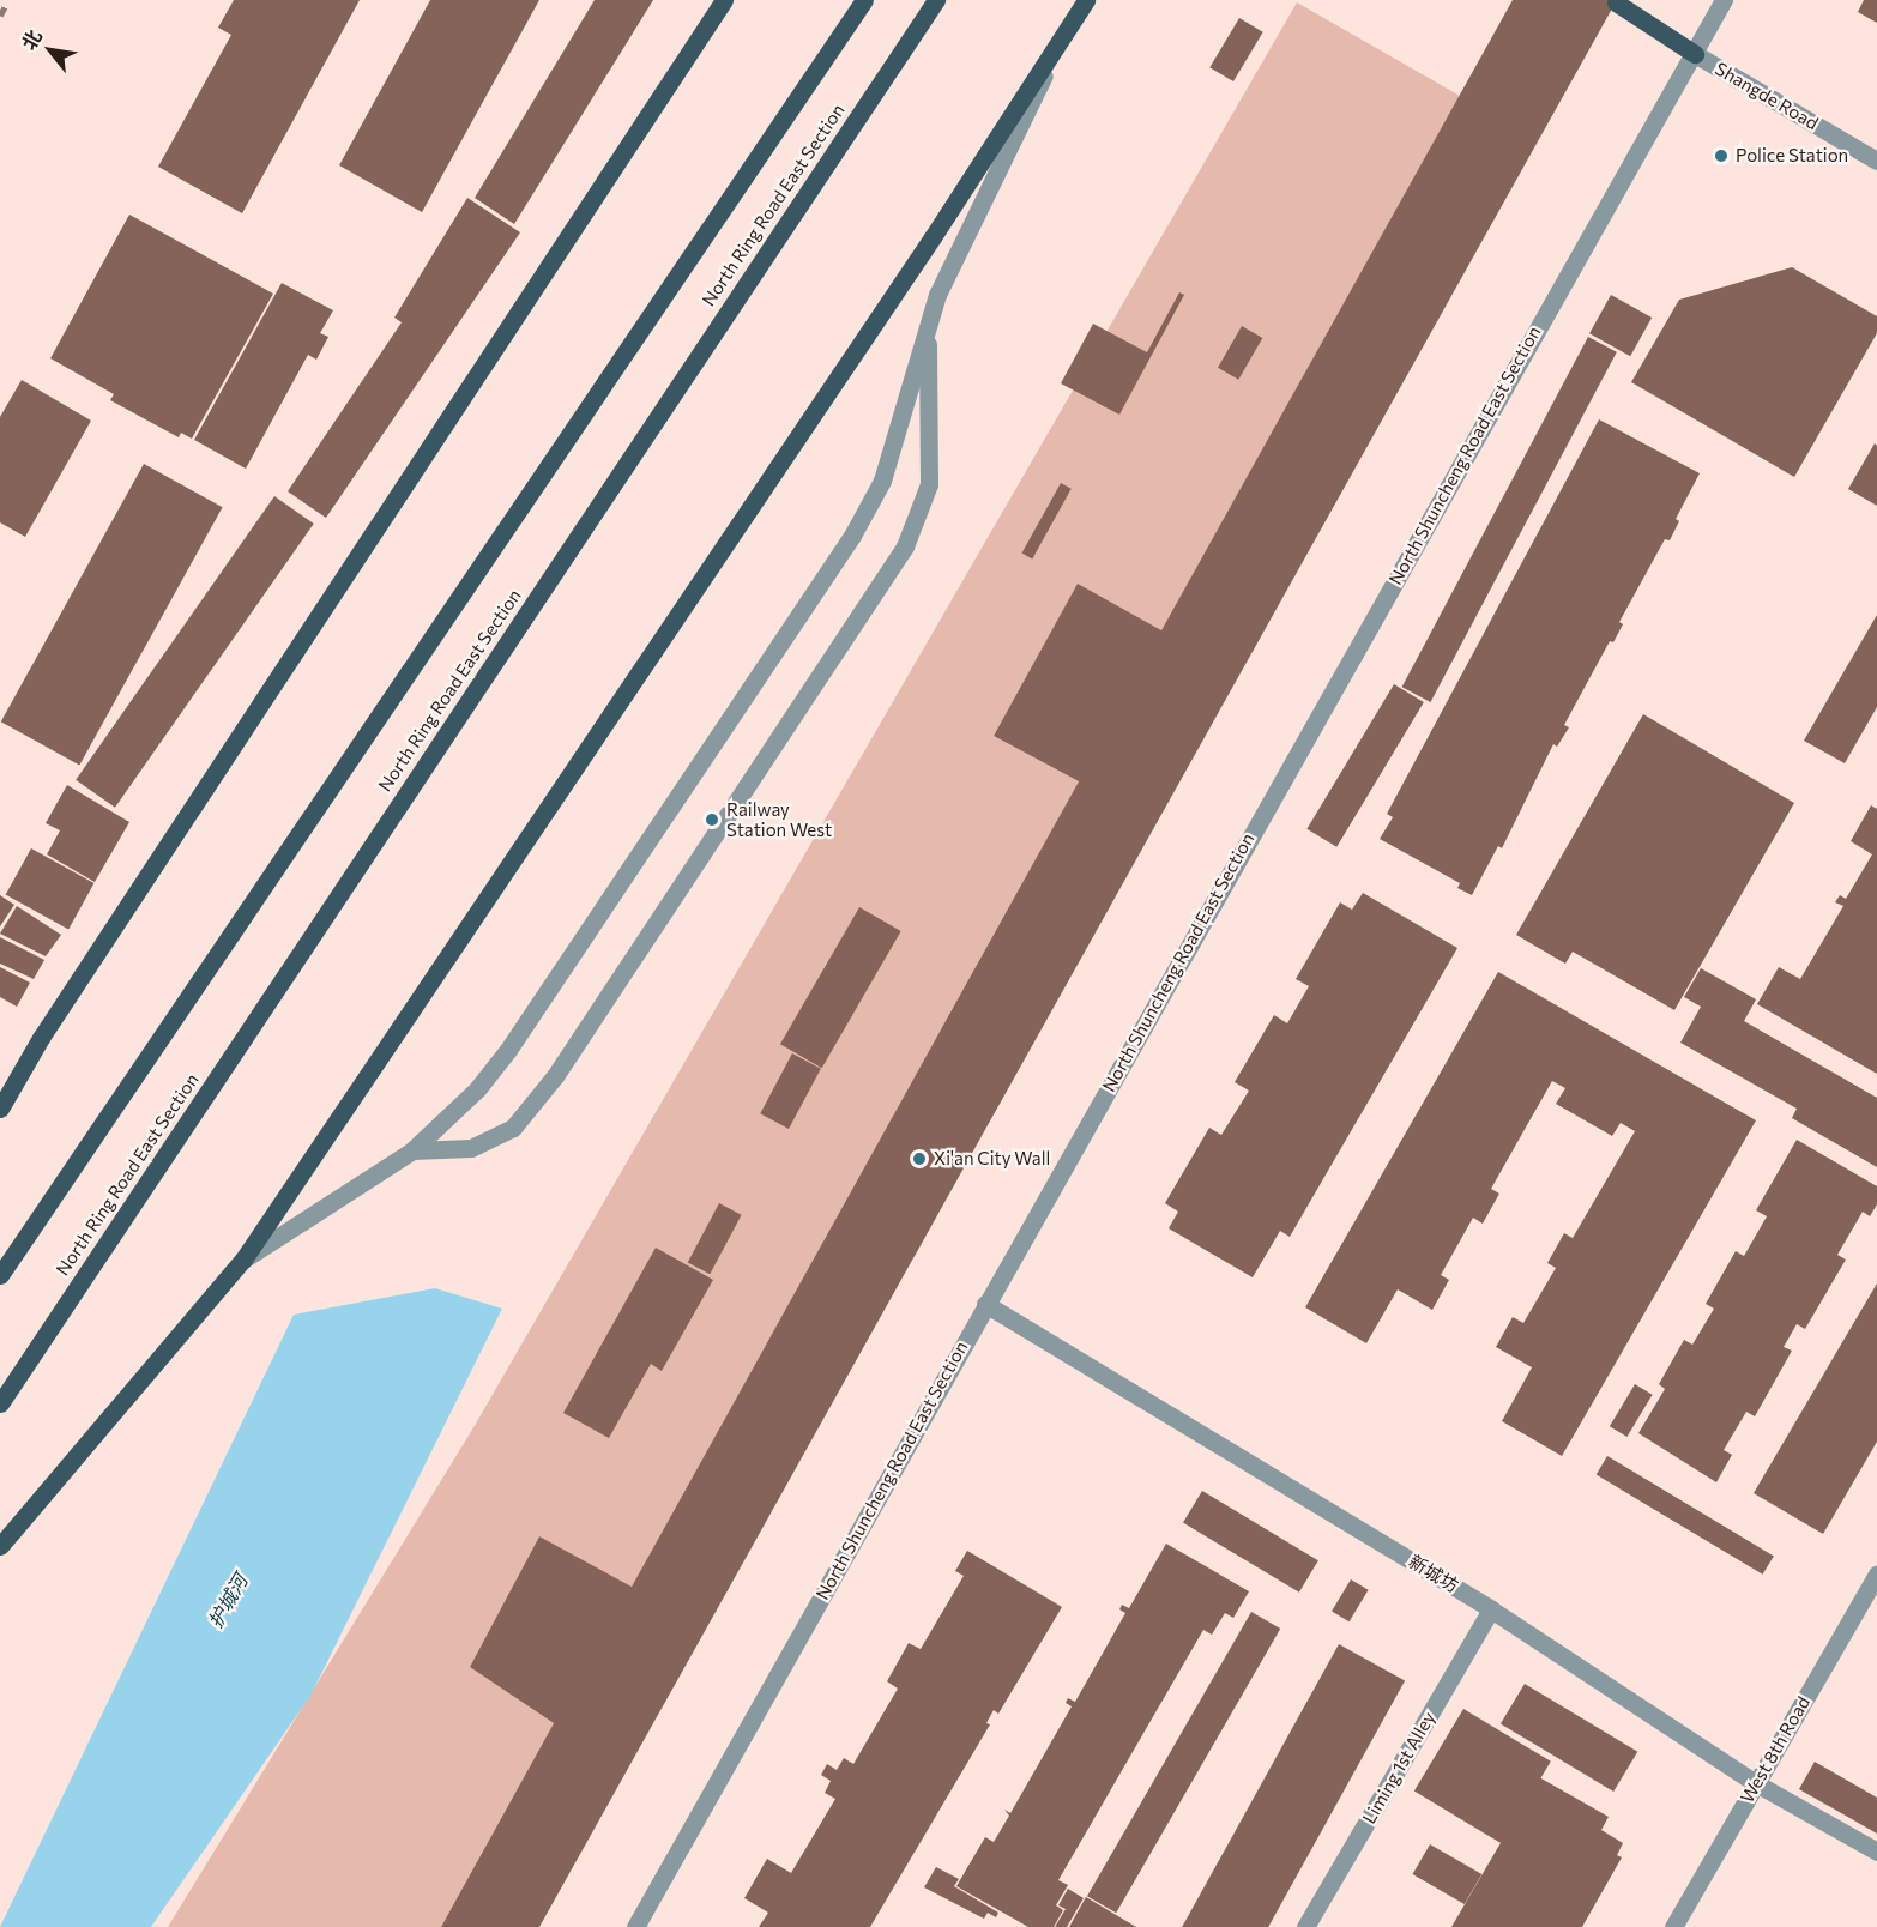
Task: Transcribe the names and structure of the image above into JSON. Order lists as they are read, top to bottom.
{
  "streets": {
    "main road": ["North Ring Road East Section"],
    "street": [
      "Shangde Road",
      "North Shuncheng Road East Section",
      "新城坊",
      "West 8th Road",
      "Liming 1st Alley"
    ]
  },
  "crossings": [
    ["Shangde Road", "North Shuncheng Road East Section"],
    ["North Shuncheng Road East Section", "新城坊"],
    ["新城坊", "West 8th Road"],
    ["新城坊", "Liming 1st Alley"]
  ],
  "water": ["护城河"],
  "places": ["Police Station", "Railway Station West", "Xi'an City Wall"],
  "north": "top left"
}
